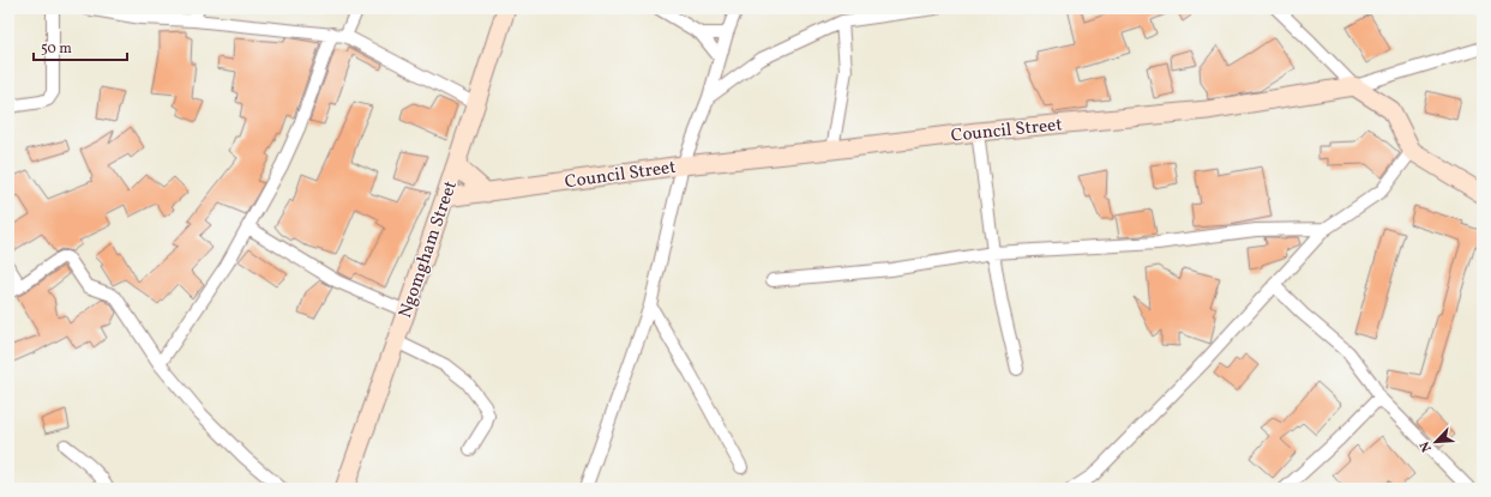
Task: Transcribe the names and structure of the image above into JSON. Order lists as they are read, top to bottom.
{
  "streets": {
    "street": ["Council Street", "Ngomgham Street"]
  },
  "crossings": [
    ["Council Street", "Ngomgham Street"]
  ],
  "scale_bar": "50 m",
  "north": "bottom left"
}
